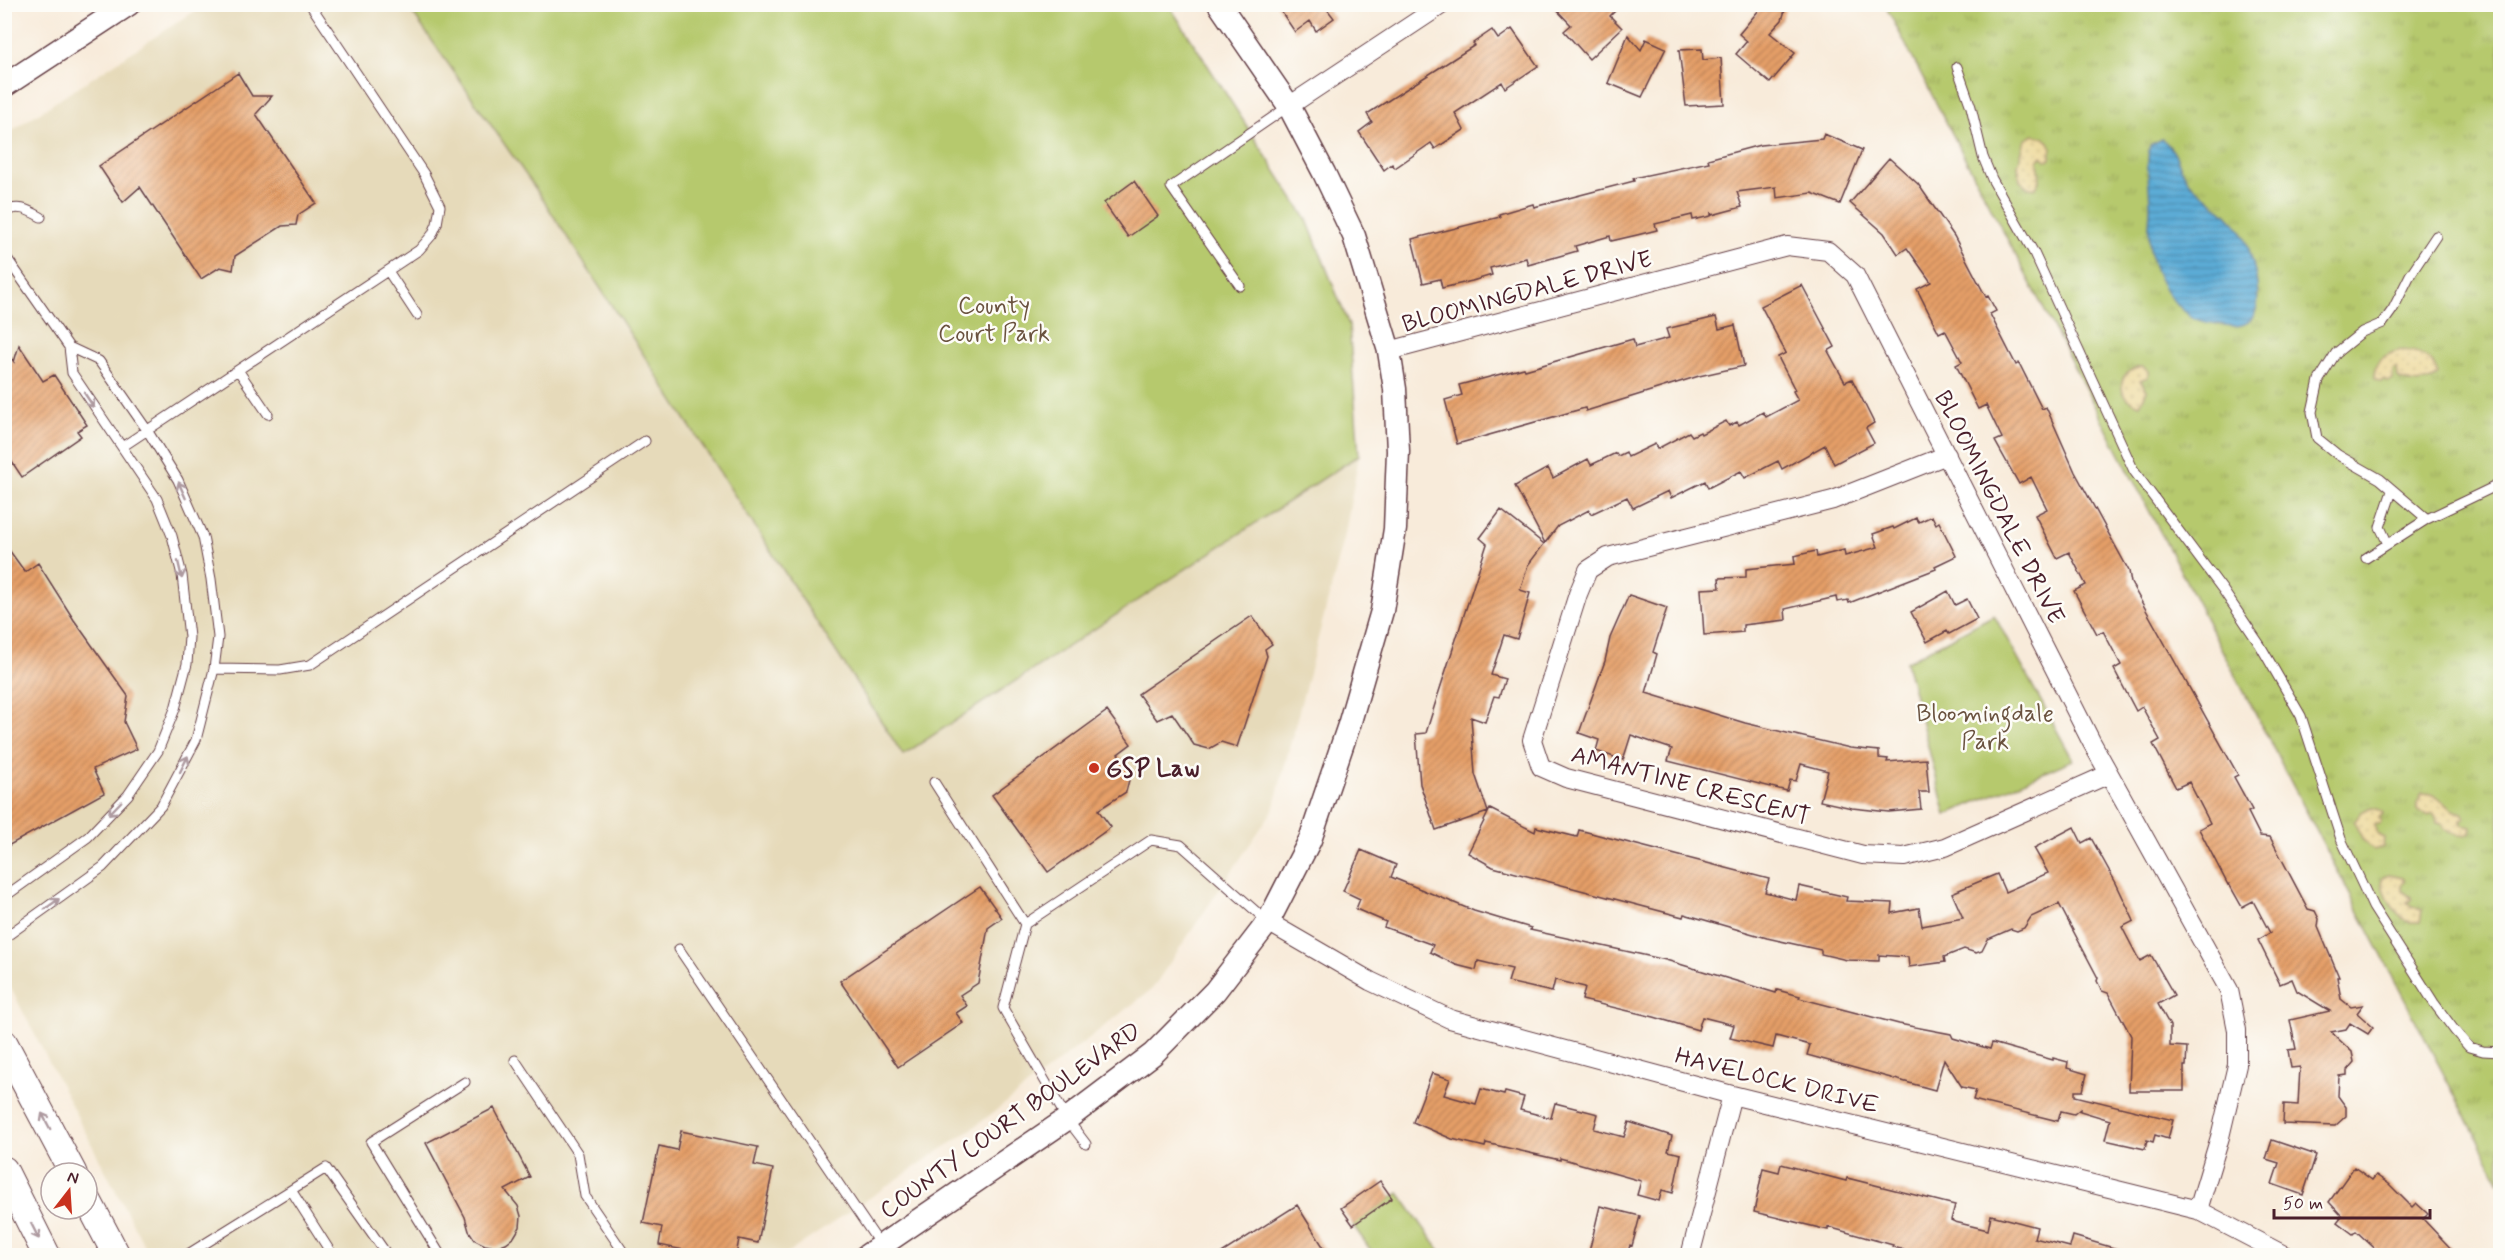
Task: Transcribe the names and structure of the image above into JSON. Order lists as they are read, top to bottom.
{
  "streets": {
    "street": [
      "BLOOMINGDALE DRIVE",
      "AMANTINE CRESCENT",
      "HAVELOCK DRIVE",
      "COUNTY COURT BOULEVARD"
    ]
  },
  "crossings": [
    ["BLOOMINGDALE DRIVE", "AMANTINE CRESCENT"],
    ["BLOOMINGDALE DRIVE", "HAVELOCK DRIVE"],
    ["BLOOMINGDALE DRIVE", "COUNTY COURT BOULEVARD"],
    ["HAVELOCK DRIVE", "COUNTY COURT BOULEVARD"]
  ],
  "parks": ["County Court Park", "Bloomingdale Park"],
  "places": ["GSP Law"],
  "scale_bar": "50 m",
  "north": "top"
}
